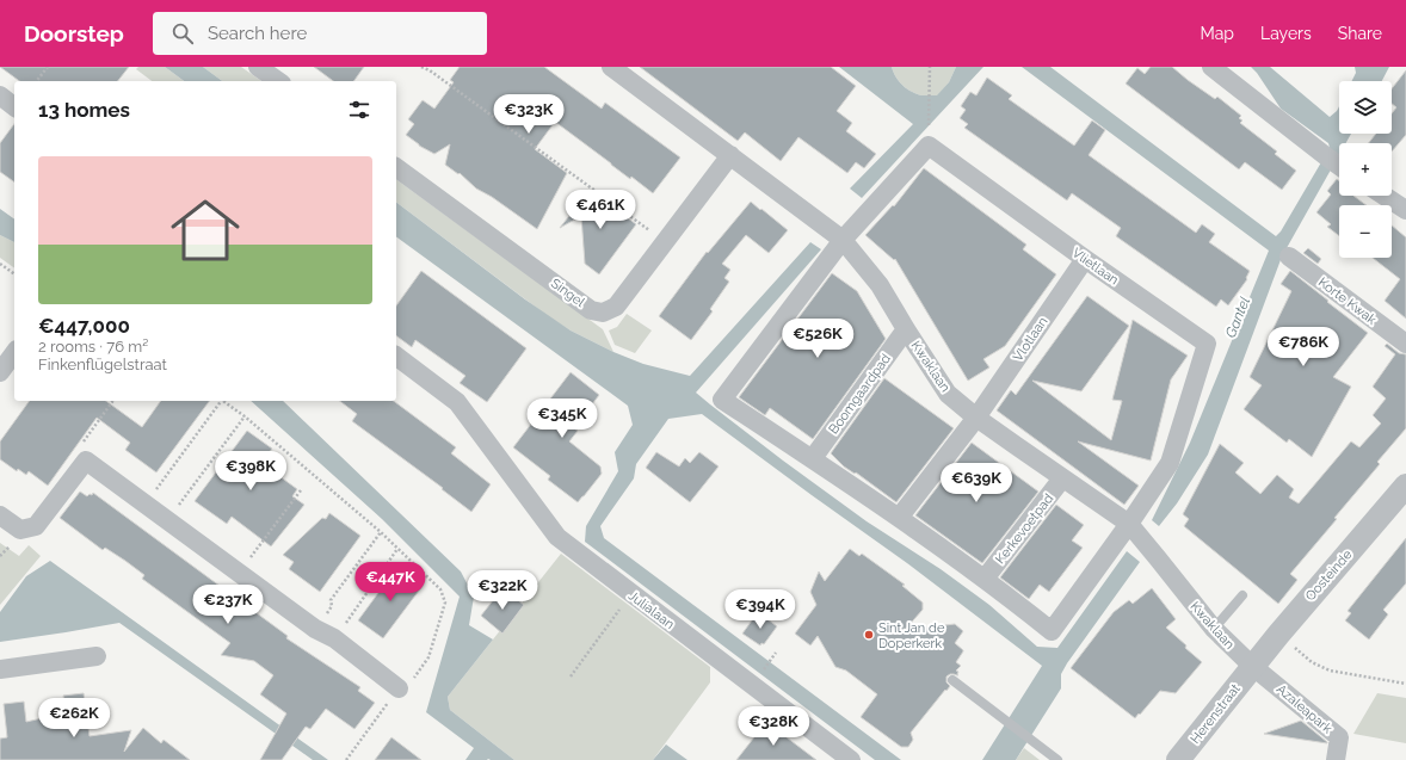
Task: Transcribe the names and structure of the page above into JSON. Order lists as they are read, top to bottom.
{
  "streets": {
    "street": [
      "Vlietlaan",
      "Singel",
      "Korte Kwak",
      "Vlotlaan",
      "Kwaklaan",
      "Boomgaardpad",
      "Kerkevoetpad",
      "Oosteinde",
      "Julialaan",
      "Azaleapark",
      "Herenstraat"
    ]
  },
  "crossings": [
    ["Vlietlaan", "Vlotlaan"],
    ["Vlietlaan", "Kwaklaan"],
    ["Singel", "Kwaklaan"],
    ["Vlotlaan", "Kwaklaan"],
    ["Kwaklaan", "Boomgaardpad"],
    ["Kwaklaan", "Kerkevoetpad"],
    ["Kwaklaan", "Oosteinde"],
    ["Kwaklaan", "Azaleapark"],
    ["Kwaklaan", "Herenstraat"],
    ["Oosteinde", "Azaleapark"],
    ["Oosteinde", "Herenstraat"],
    ["Azaleapark", "Herenstraat"]
  ],
  "water": ["Gantel"],
  "places": ["Sint Jan de Doperkerk"],
  "page": {
    "header": "Doorstep",
    "search": "Search here",
    "nav": ["Map", "Layers", "Share"],
    "map_buttons": ["+", "−"],
    "heading": "13 homes",
    "price": [
      "€323K",
      "€461K",
      "€526K",
      "€786K",
      "€345K",
      "€398K",
      "€639K",
      "€447K",
      "€322K",
      "€237K",
      "€394K",
      "€262K",
      "€328K"
    ],
    "list": [
      {
        "name": "€447,000",
        "note": "2 rooms · 76 m² · Finkenflügelstraat"
      }
    ]
  }
}
